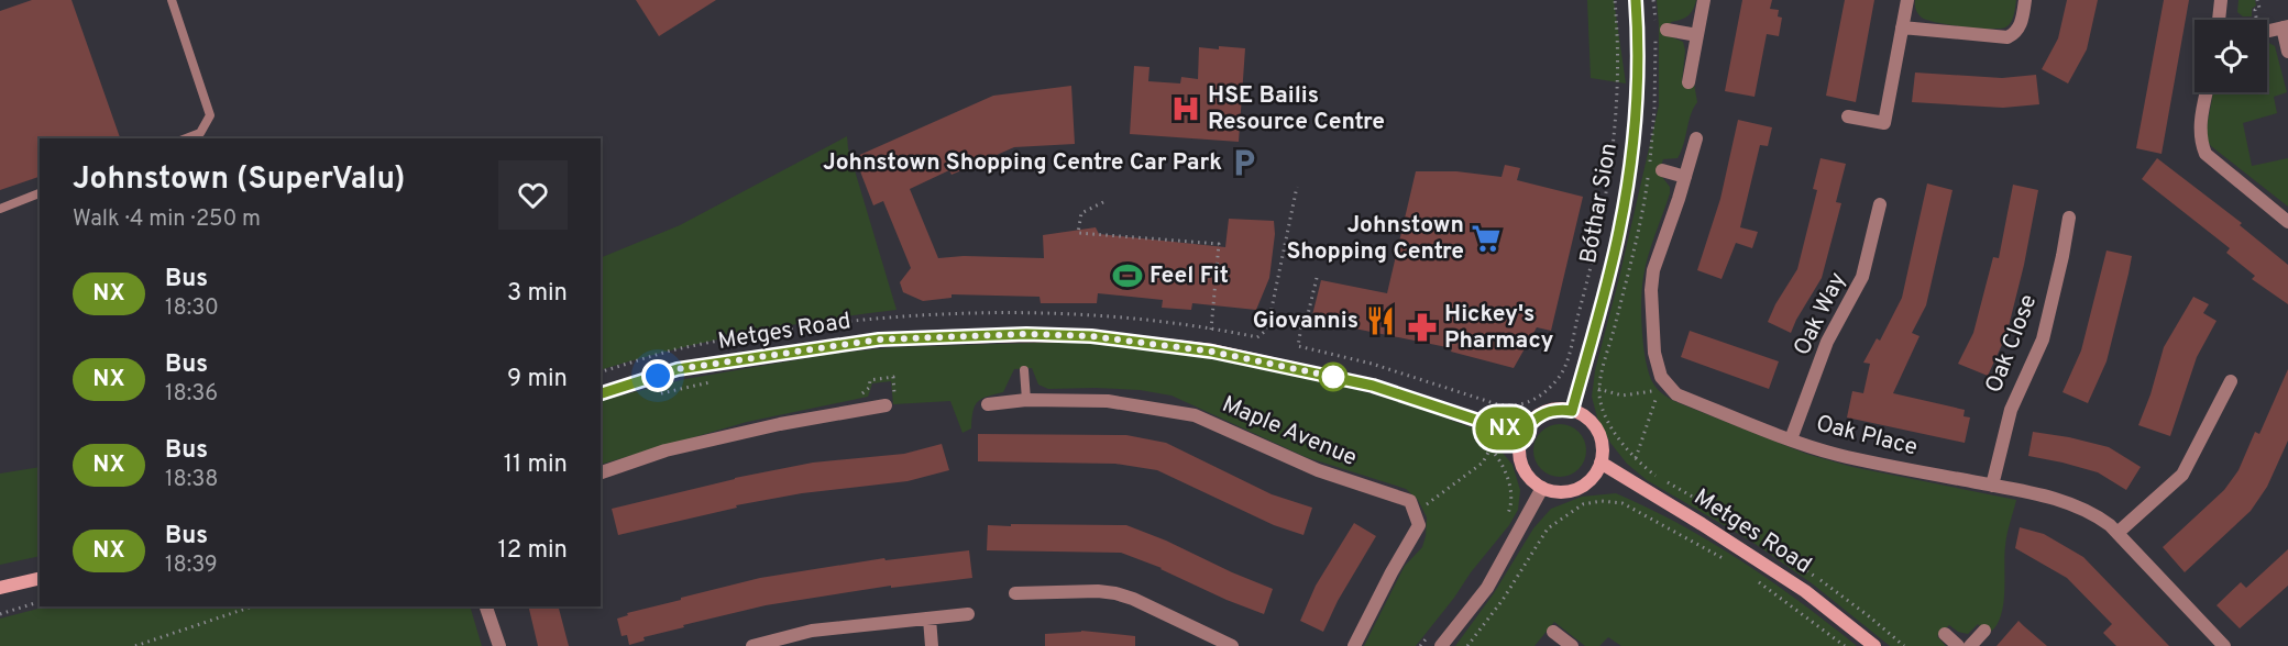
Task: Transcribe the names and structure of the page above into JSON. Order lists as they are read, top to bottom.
{
  "streets": {
    "street": [
      "Bóthar Sion",
      "Oak Way",
      "Metges Road",
      "Oak Close",
      "Maple Avenue",
      "Oak Place"
    ]
  },
  "crossings": [
    ["Bóthar Sion", "Metges Road"],
    ["Oak Way", "Oak Place"],
    ["Oak Close", "Oak Place"]
  ],
  "places": {
    "hospital": ["HSE Bailis Resource Centre"],
    "parking": ["Johnstown Shopping Centre Car Park"],
    "supermarket": ["Johnstown Shopping Centre"],
    "sports": ["Feel Fit"],
    "restaurant": ["Giovannis"],
    "pharmacy": ["Hickey's Pharmacy"]
  },
  "lines": ["bus line NX"],
  "page": {
    "on_map": "NX",
    "heading": ["Johnstown (SuperValu)", "Walk · 4 min · 250 m"],
    "list": [
      {
        "mark": "NX",
        "name": "Bus",
        "note": "18:30",
        "value": "3 min"
      },
      {
        "mark": "NX",
        "name": "Bus",
        "note": "18:36",
        "value": "9 min"
      },
      {
        "mark": "NX",
        "name": "Bus",
        "note": "18:38",
        "value": "11 min"
      },
      {
        "mark": "NX",
        "name": "Bus",
        "note": "18:39",
        "value": "12 min"
      }
    ]
  }
}
